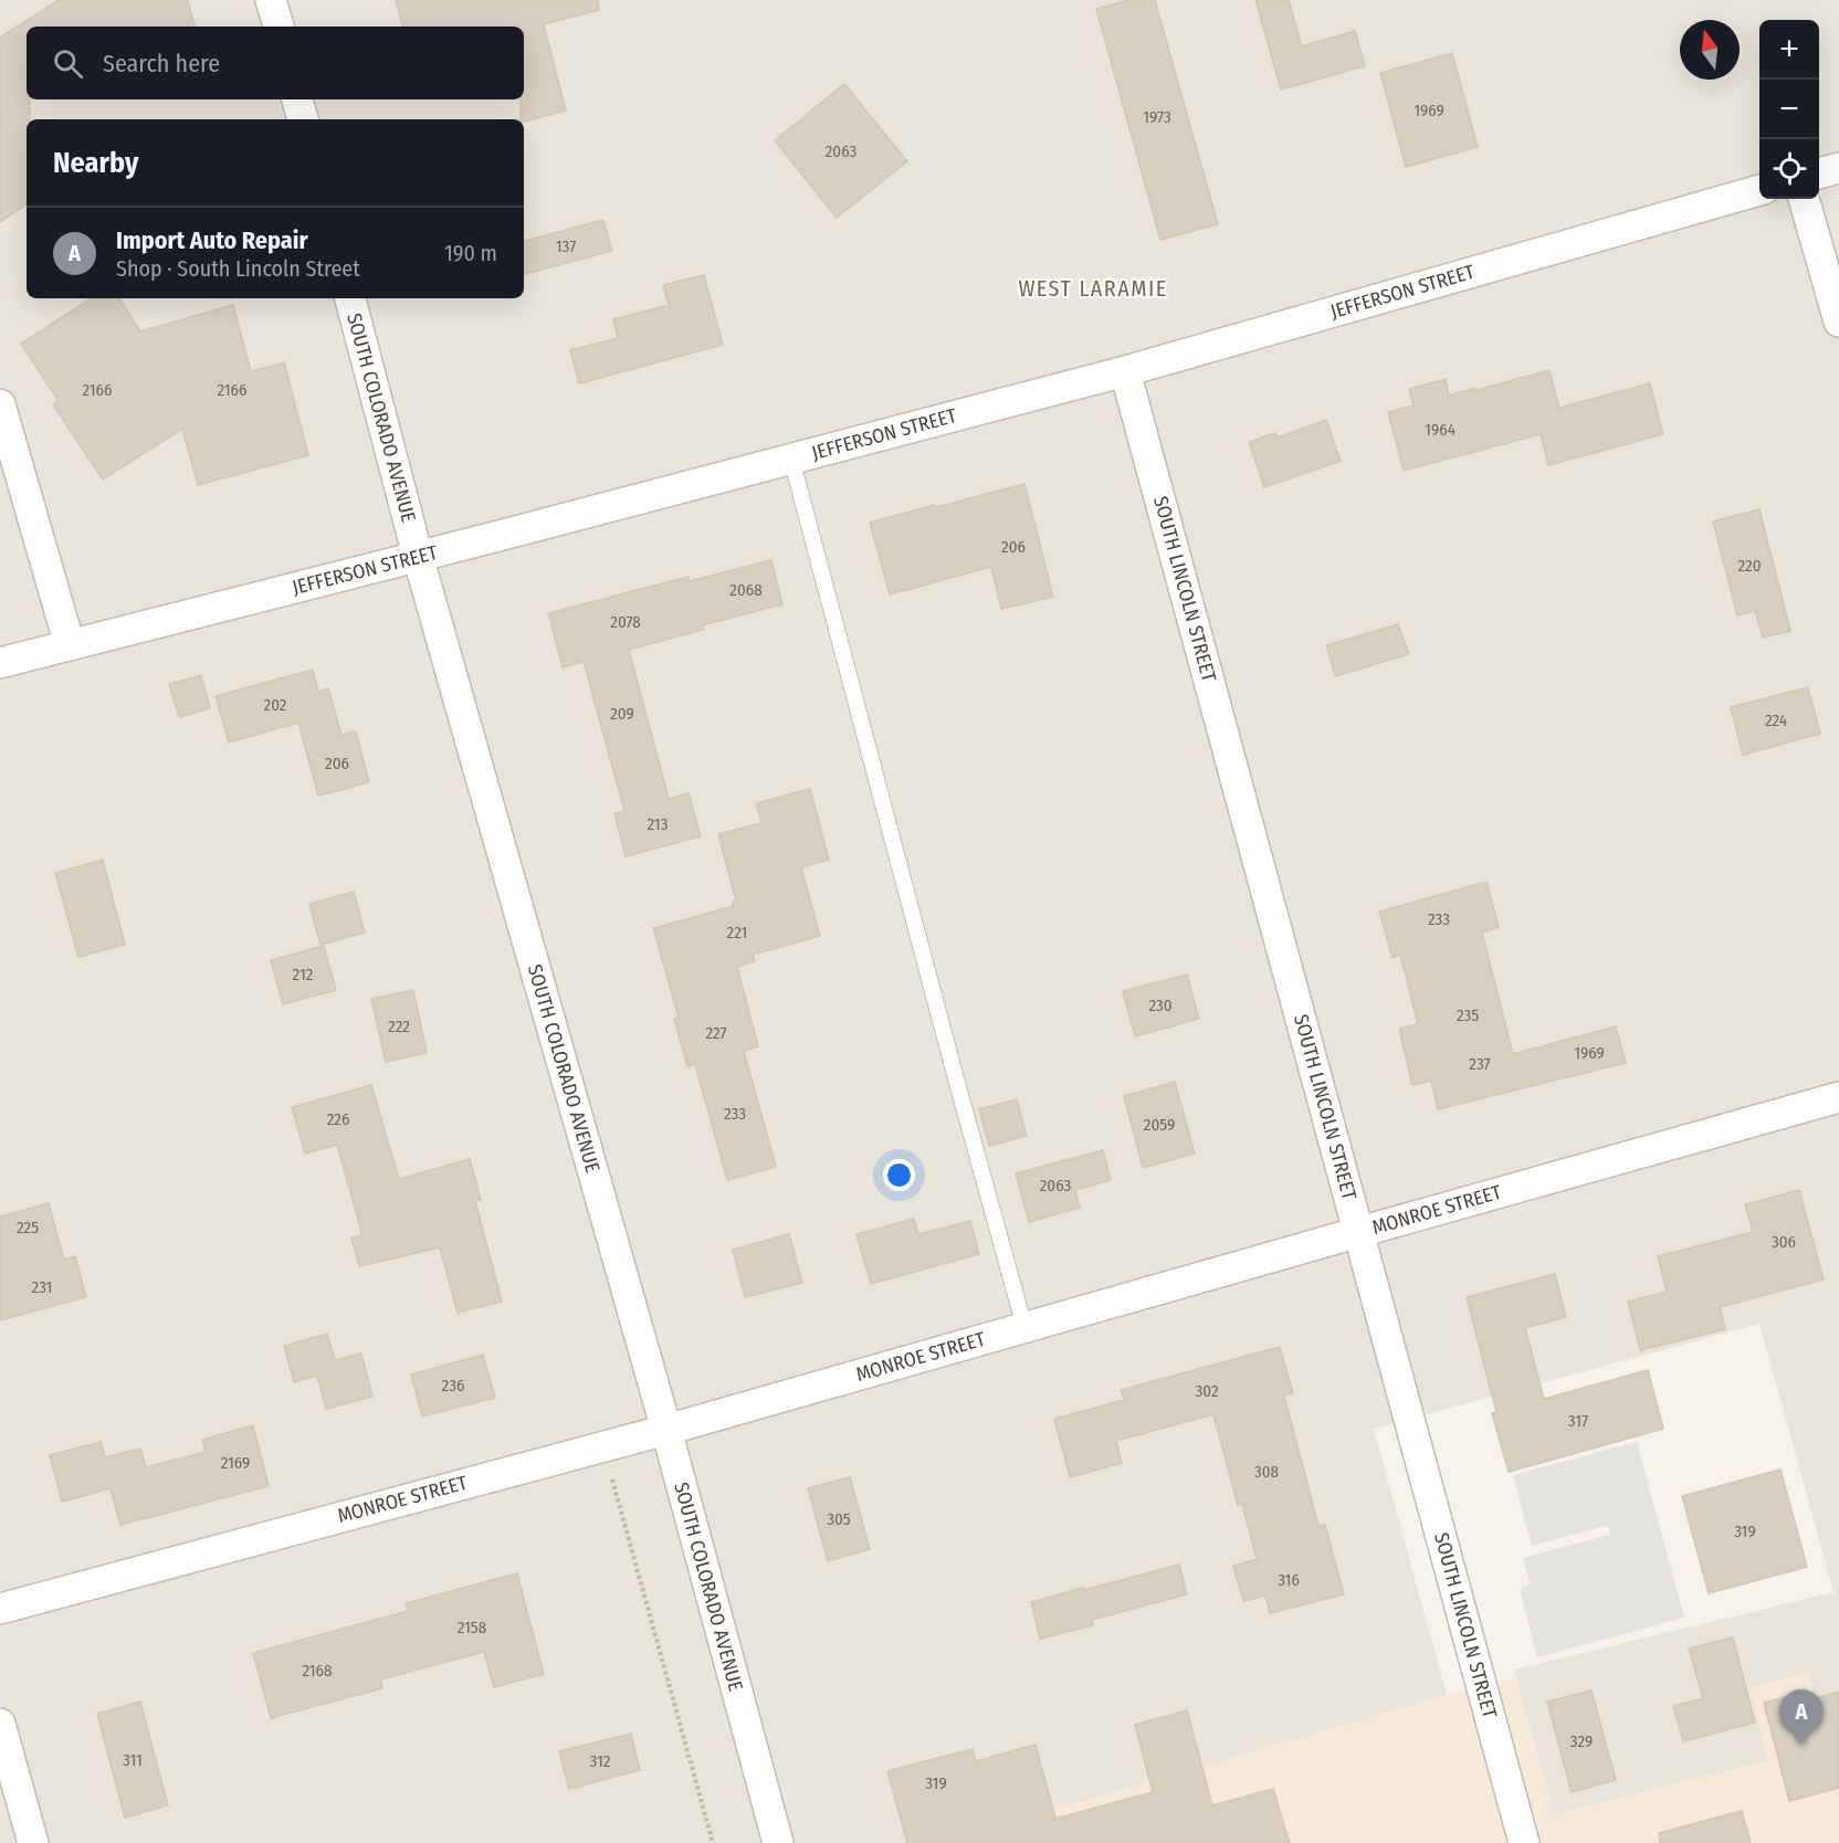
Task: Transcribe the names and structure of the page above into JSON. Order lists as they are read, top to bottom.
{
  "streets": {
    "street": [
      "JEFFERSON STREET",
      "SOUTH COLORADO AVENUE",
      "SOUTH LINCOLN STREET",
      "MONROE STREET"
    ]
  },
  "crossings": [
    ["JEFFERSON STREET", "SOUTH COLORADO AVENUE"],
    ["JEFFERSON STREET", "SOUTH LINCOLN STREET"],
    ["SOUTH COLORADO AVENUE", "MONROE STREET"],
    ["SOUTH LINCOLN STREET", "MONROE STREET"]
  ],
  "districts": ["WEST LARAMIE"],
  "house_numbers": [
    "1969",
    "1973",
    "2063",
    "137",
    "2166",
    "2166",
    "1964",
    "206",
    "220",
    "2068",
    "2078",
    "202",
    "209",
    "224",
    "206",
    "213",
    "233",
    "221",
    "212",
    "230",
    "235",
    "222",
    "227",
    "1969",
    "237",
    "233",
    "226",
    "2059",
    "2063",
    "225",
    "306",
    "231",
    "236",
    "302",
    "317",
    "2169",
    "308",
    "305",
    "319",
    "316",
    "2158",
    "2168",
    "329",
    "311",
    "312",
    "319"
  ],
  "north": "top",
  "page": {
    "map_buttons": ["+", "−"],
    "search": "Search here",
    "heading": "Nearby",
    "list": [
      {
        "mark": "A",
        "name": "Import Auto Repair",
        "note": "Shop · South Lincoln Street",
        "value": "190 m"
      }
    ],
    "pins": "A"
  }
}
